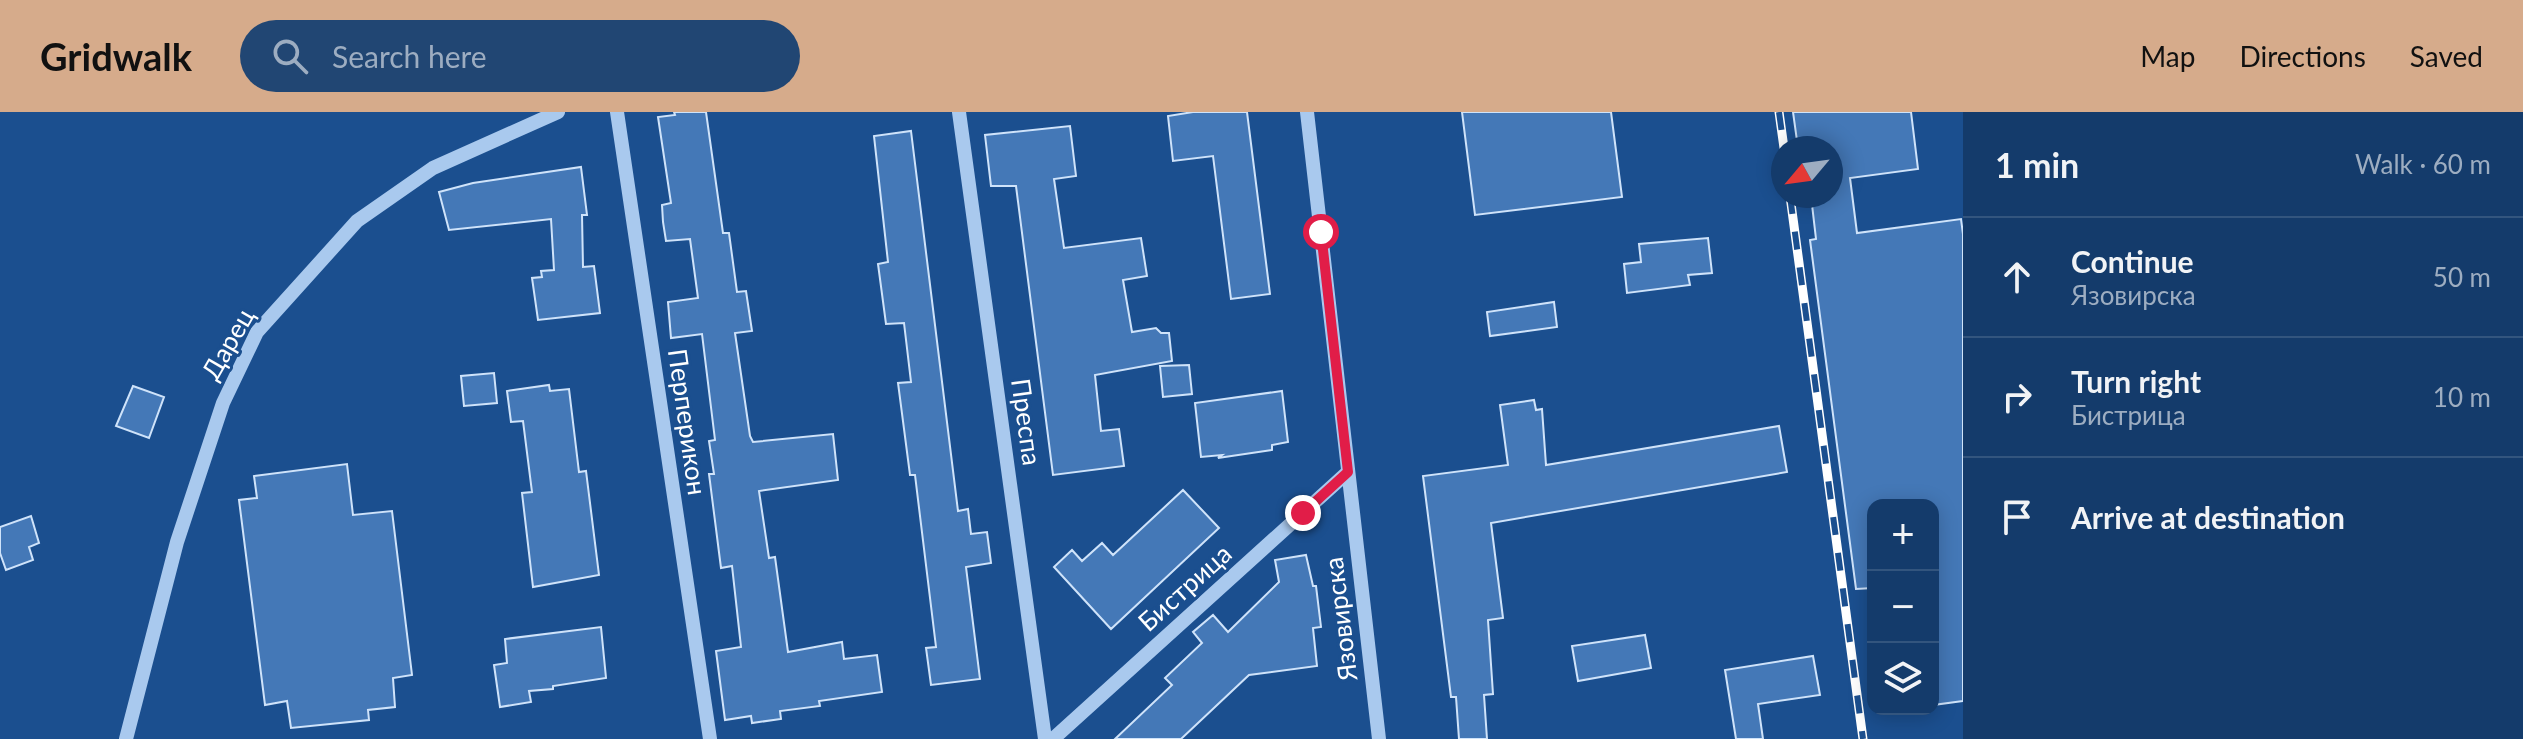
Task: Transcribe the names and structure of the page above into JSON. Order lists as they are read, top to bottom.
{
  "streets": {
    "street": [
      "Дарец",
      "Перперикон",
      "Преспа",
      "Бистрица",
      "Язовирска"
    ]
  },
  "crossings": [
    ["Бистрица", "Язовирска"]
  ],
  "north": "bottom left",
  "page": {
    "header": "Gridwalk",
    "search": "Search here",
    "nav": ["Map", "Directions", "Saved"],
    "heading": ["1 min", "Walk · 60 m"],
    "list": [
      ["Continue", "Язовирска", "50 m"],
      ["Turn right", "Бистрица", "10 m"],
      "Arrive at destination"
    ],
    "map_buttons": ["+", "−"]
  }
}
